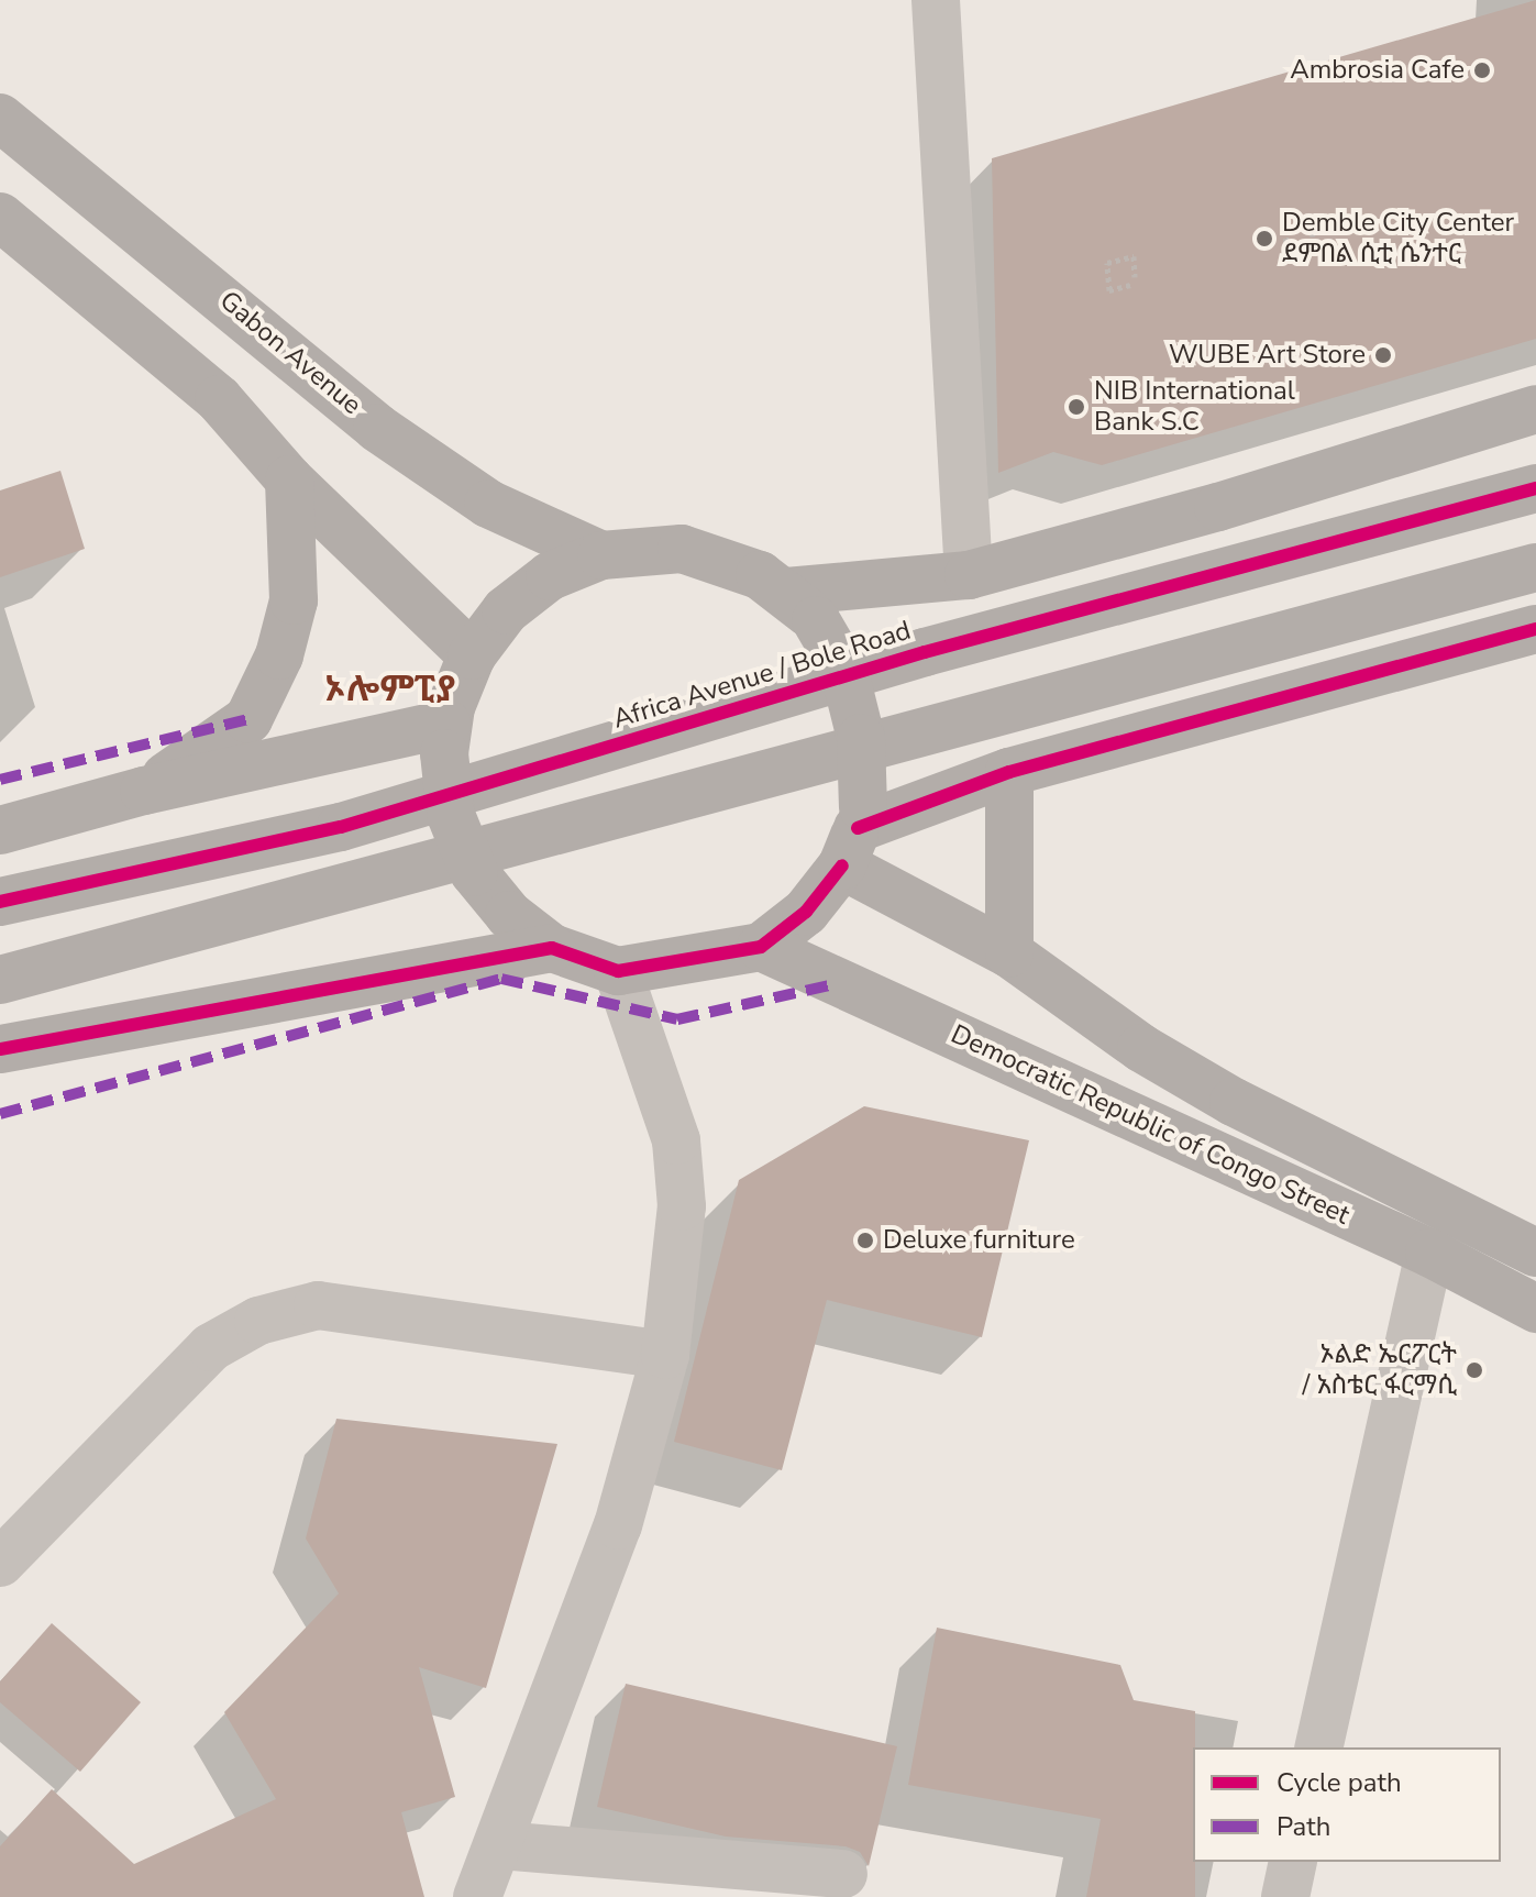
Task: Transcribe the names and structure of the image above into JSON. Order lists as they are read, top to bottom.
{
  "streets": {
    "main road": ["Gabon Avenue", "Africa Avenue / Bole Road", "Democratic Republic of Congo Street"]
  },
  "districts": ["ኦሎምፒያ"],
  "places": [
    "Ambrosia Cafe",
    "Demble City Center ደምበል ሲቲ ሴንተር",
    "WUBE Art Store",
    "NIB International Bank S.C",
    "Deluxe furniture",
    "ኦልድ ኤርፖርት / አስቴር ፋርማሲ"
  ],
  "legend": ["Cycle path", "Path"]
}
